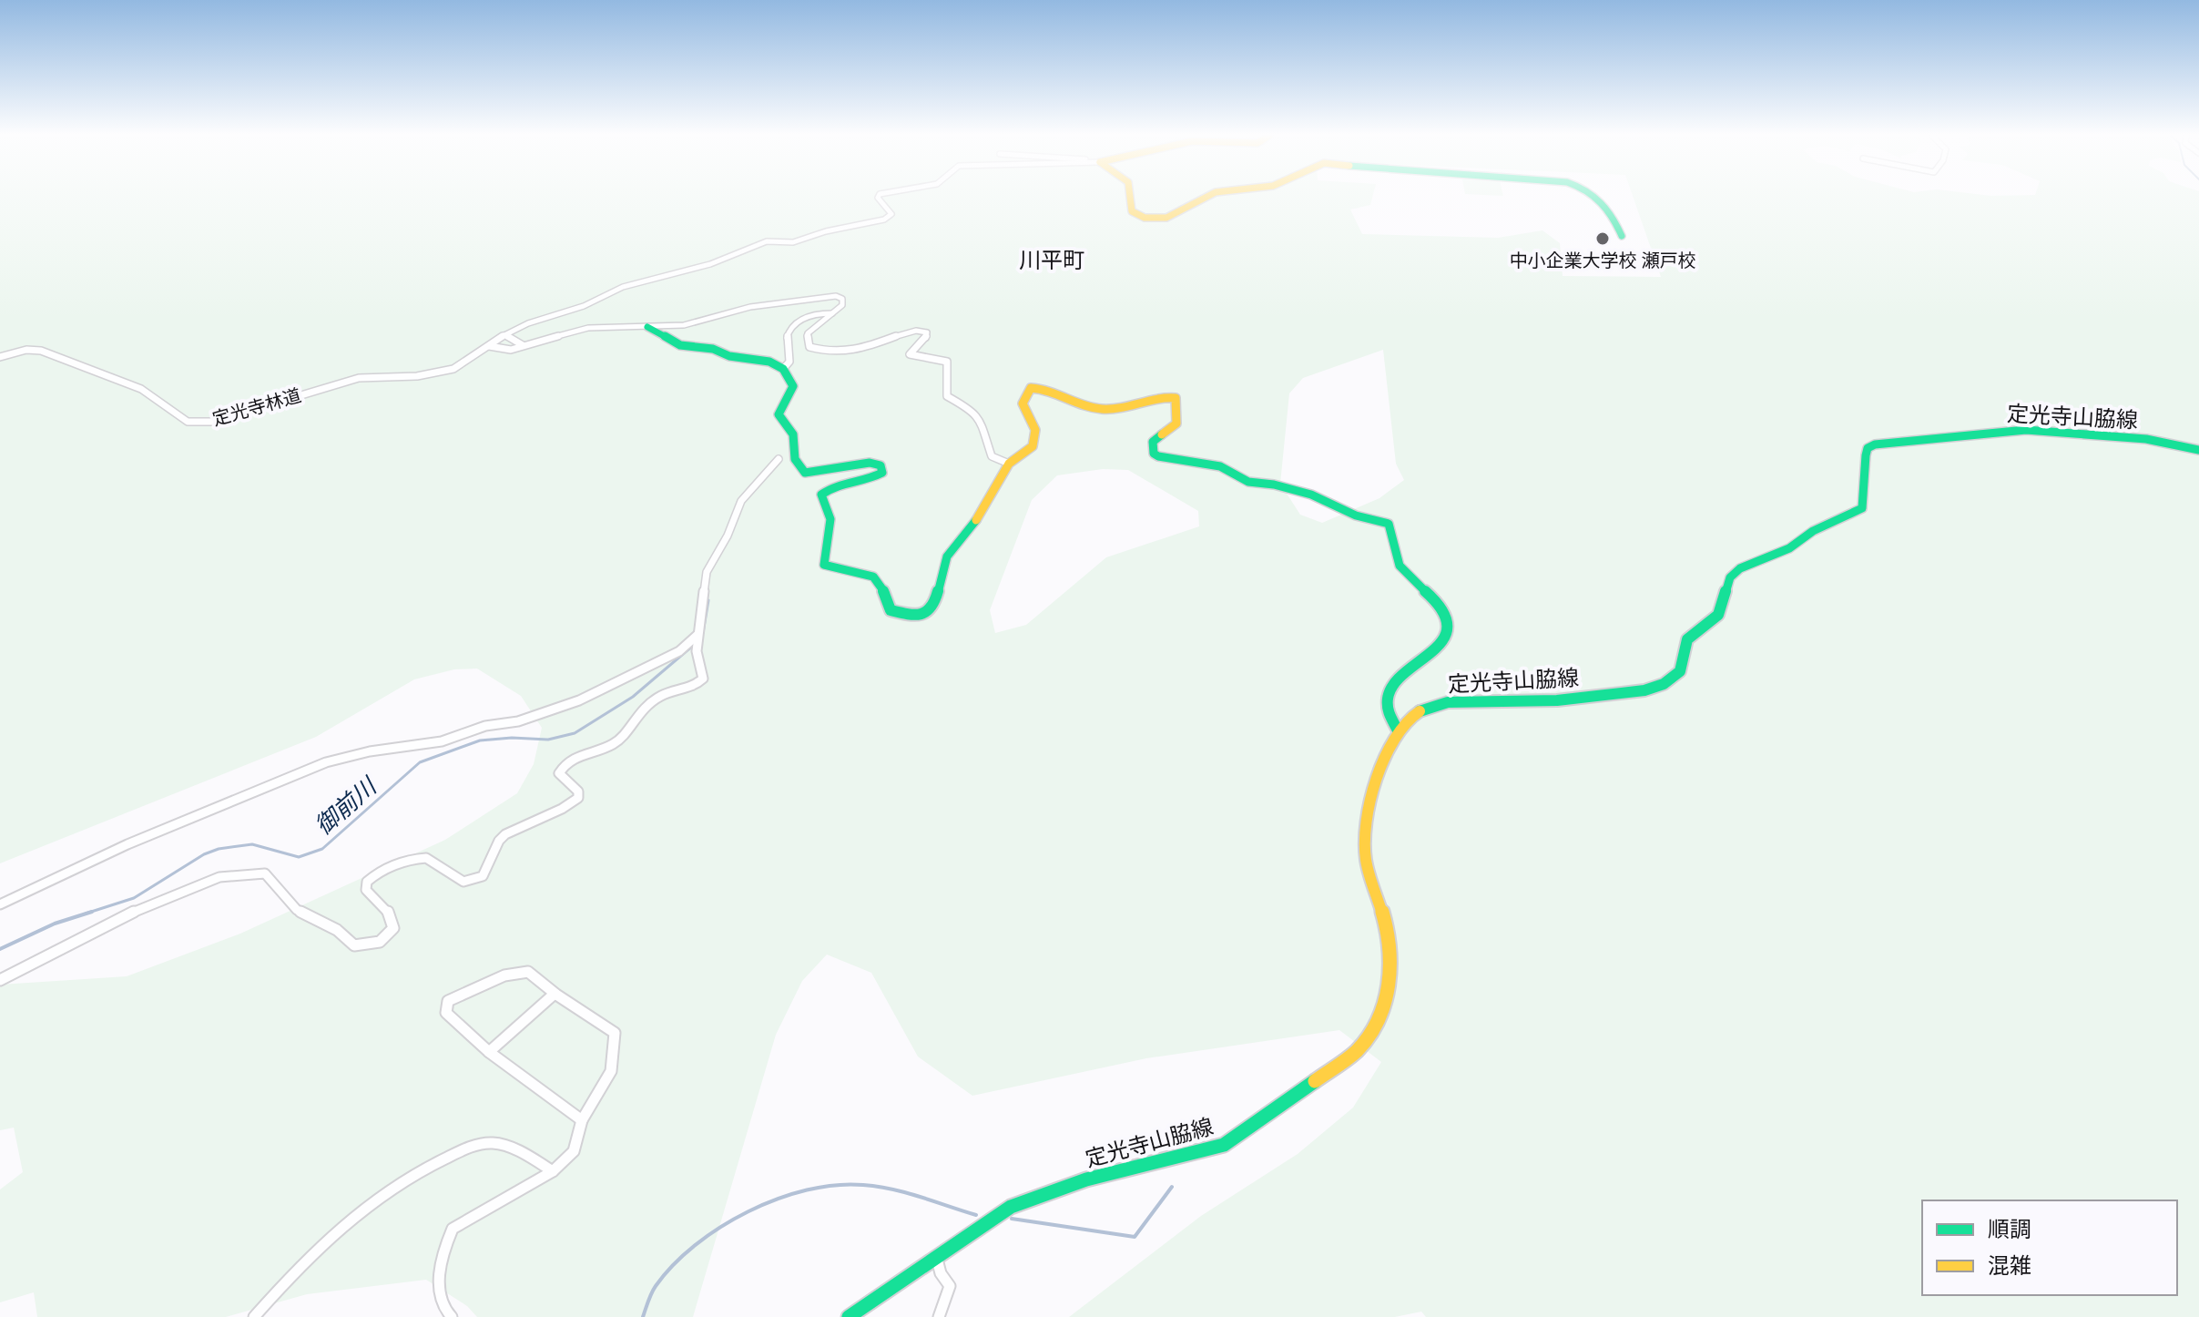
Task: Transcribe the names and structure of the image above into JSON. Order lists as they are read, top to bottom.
{
  "streets": {
    "street": ["定光寺林道", "定光寺山脇線"]
  },
  "districts": ["川平町"],
  "water": ["御前川"],
  "places": ["中小企業大学校 瀬戸校"],
  "legend": ["順調", "混雑"]
}
